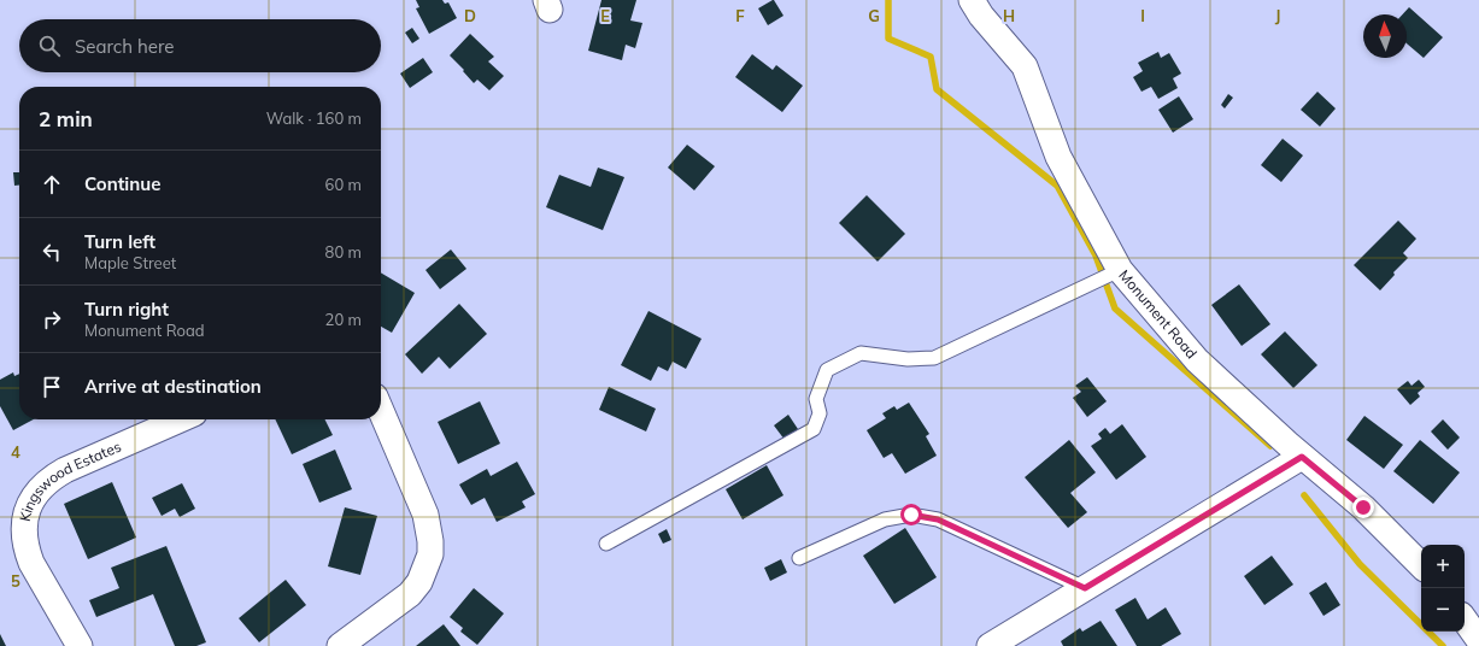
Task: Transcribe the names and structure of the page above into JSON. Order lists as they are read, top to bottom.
{
  "streets": {
    "street": ["Monument Road", "Kingswood Estates"]
  },
  "north": "top",
  "page": {
    "search": "Search here",
    "heading": ["2 min", "Walk · 160 m"],
    "list": [
      ["Continue", "60 m"],
      ["Turn left", "Maple Street", "80 m"],
      ["Turn right", "Monument Road", "20 m"],
      "Arrive at destination"
    ],
    "map_buttons": ["+", "−"]
  },
  "grid": {
    "columns": [
      "D",
      "E",
      "F",
      "G",
      "H",
      "I",
      "J"
    ],
    "rows": ["4", "5"]
  }
}
